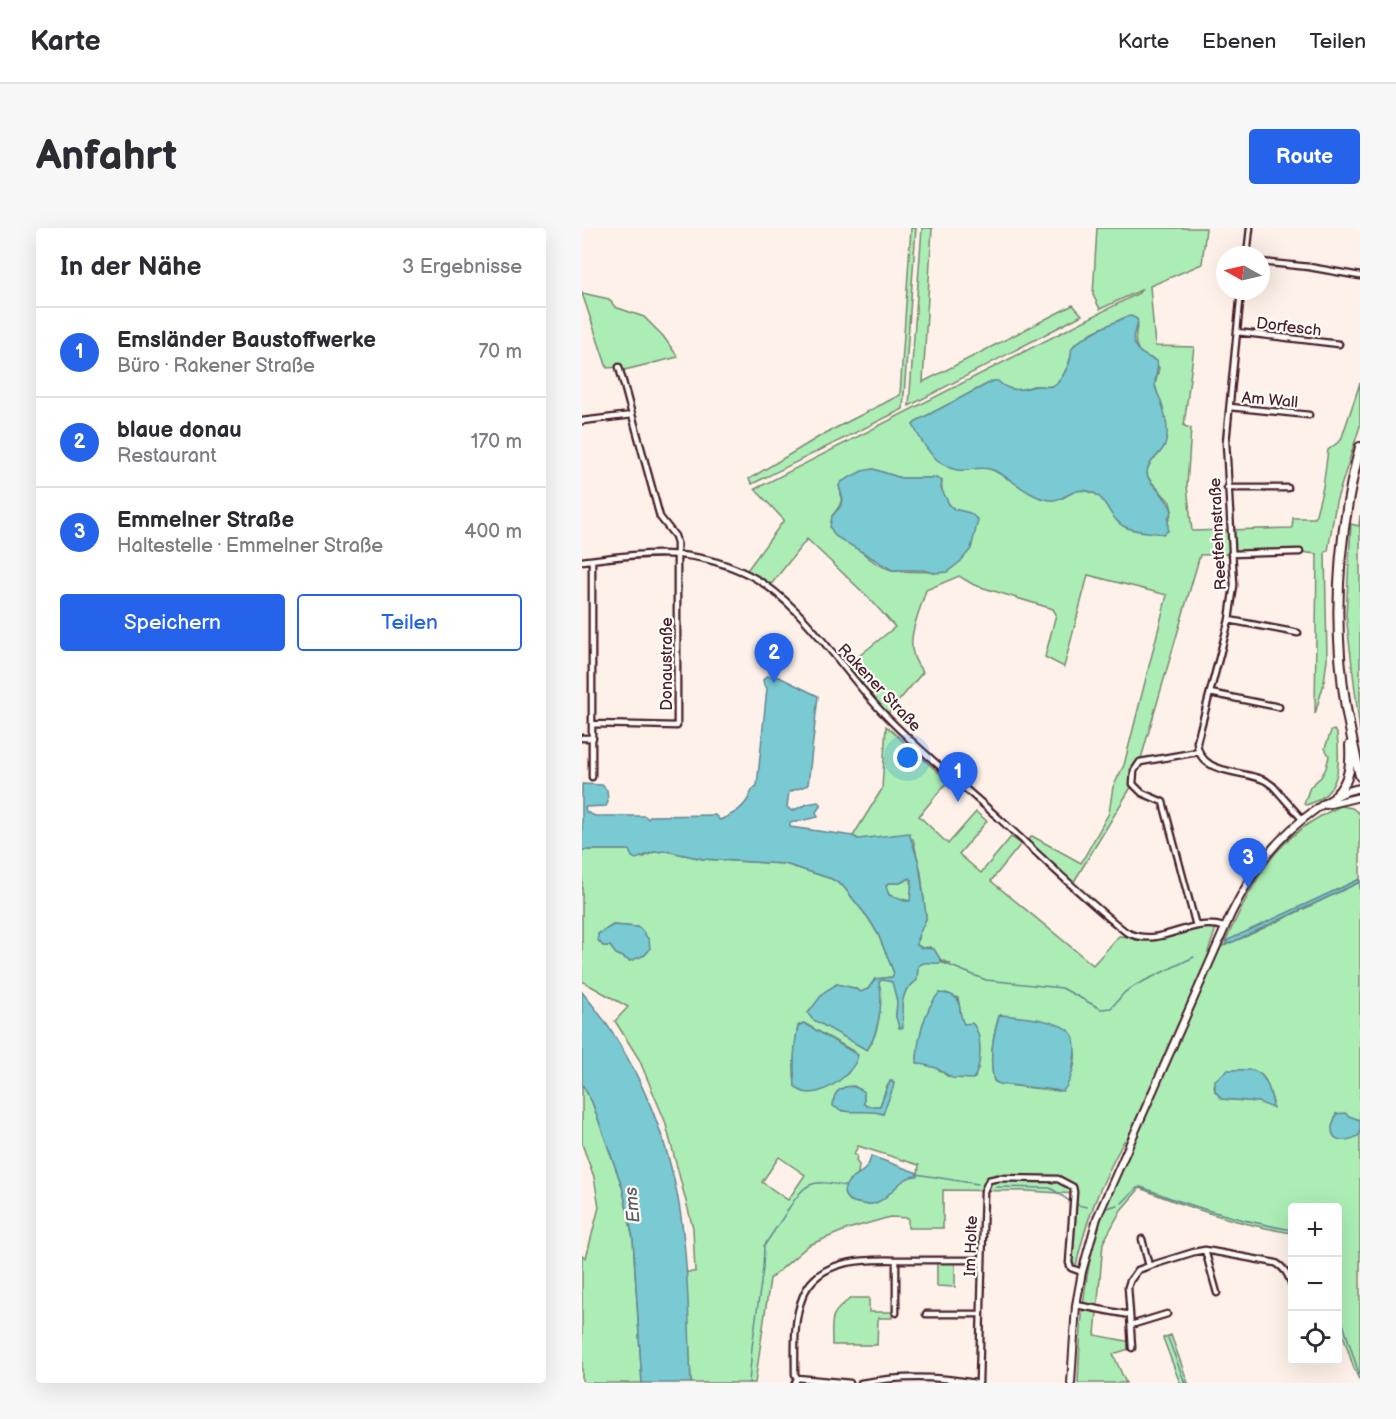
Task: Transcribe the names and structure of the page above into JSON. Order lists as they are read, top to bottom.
{
  "streets": {
    "street": [
      "Dorfesch",
      "Am Wall",
      "Reetfehnstraße",
      "Donaustraße",
      "Rakener Straße",
      "Im Holte"
    ]
  },
  "crossings": [
    ["Dorfesch", "Reetfehnstraße"],
    ["Am Wall", "Reetfehnstraße"],
    ["Donaustraße", "Rakener Straße"]
  ],
  "water": ["Ems"],
  "north": "left",
  "page": {
    "header": "Karte",
    "nav": ["Karte", "Ebenen", "Teilen"],
    "buttons": [
      "Route",
      ["Speichern", "Teilen"]
    ],
    "title": "Anfahrt",
    "heading": ["In der Nähe", "3 Ergebnisse"],
    "list": [
      {
        "mark": "1",
        "name": "Emsländer Baustoffwerke",
        "note": "Büro · Rakener Straße",
        "value": "70 m"
      },
      {
        "mark": "2",
        "name": "blaue donau",
        "note": "Restaurant",
        "value": "170 m"
      },
      {
        "mark": "3",
        "name": "Emmelner Straße",
        "note": "Haltestelle · Emmelner Straße",
        "value": "400 m"
      }
    ],
    "pins": ["2", "1", "3"],
    "map_buttons": ["+", "−"]
  }
}
